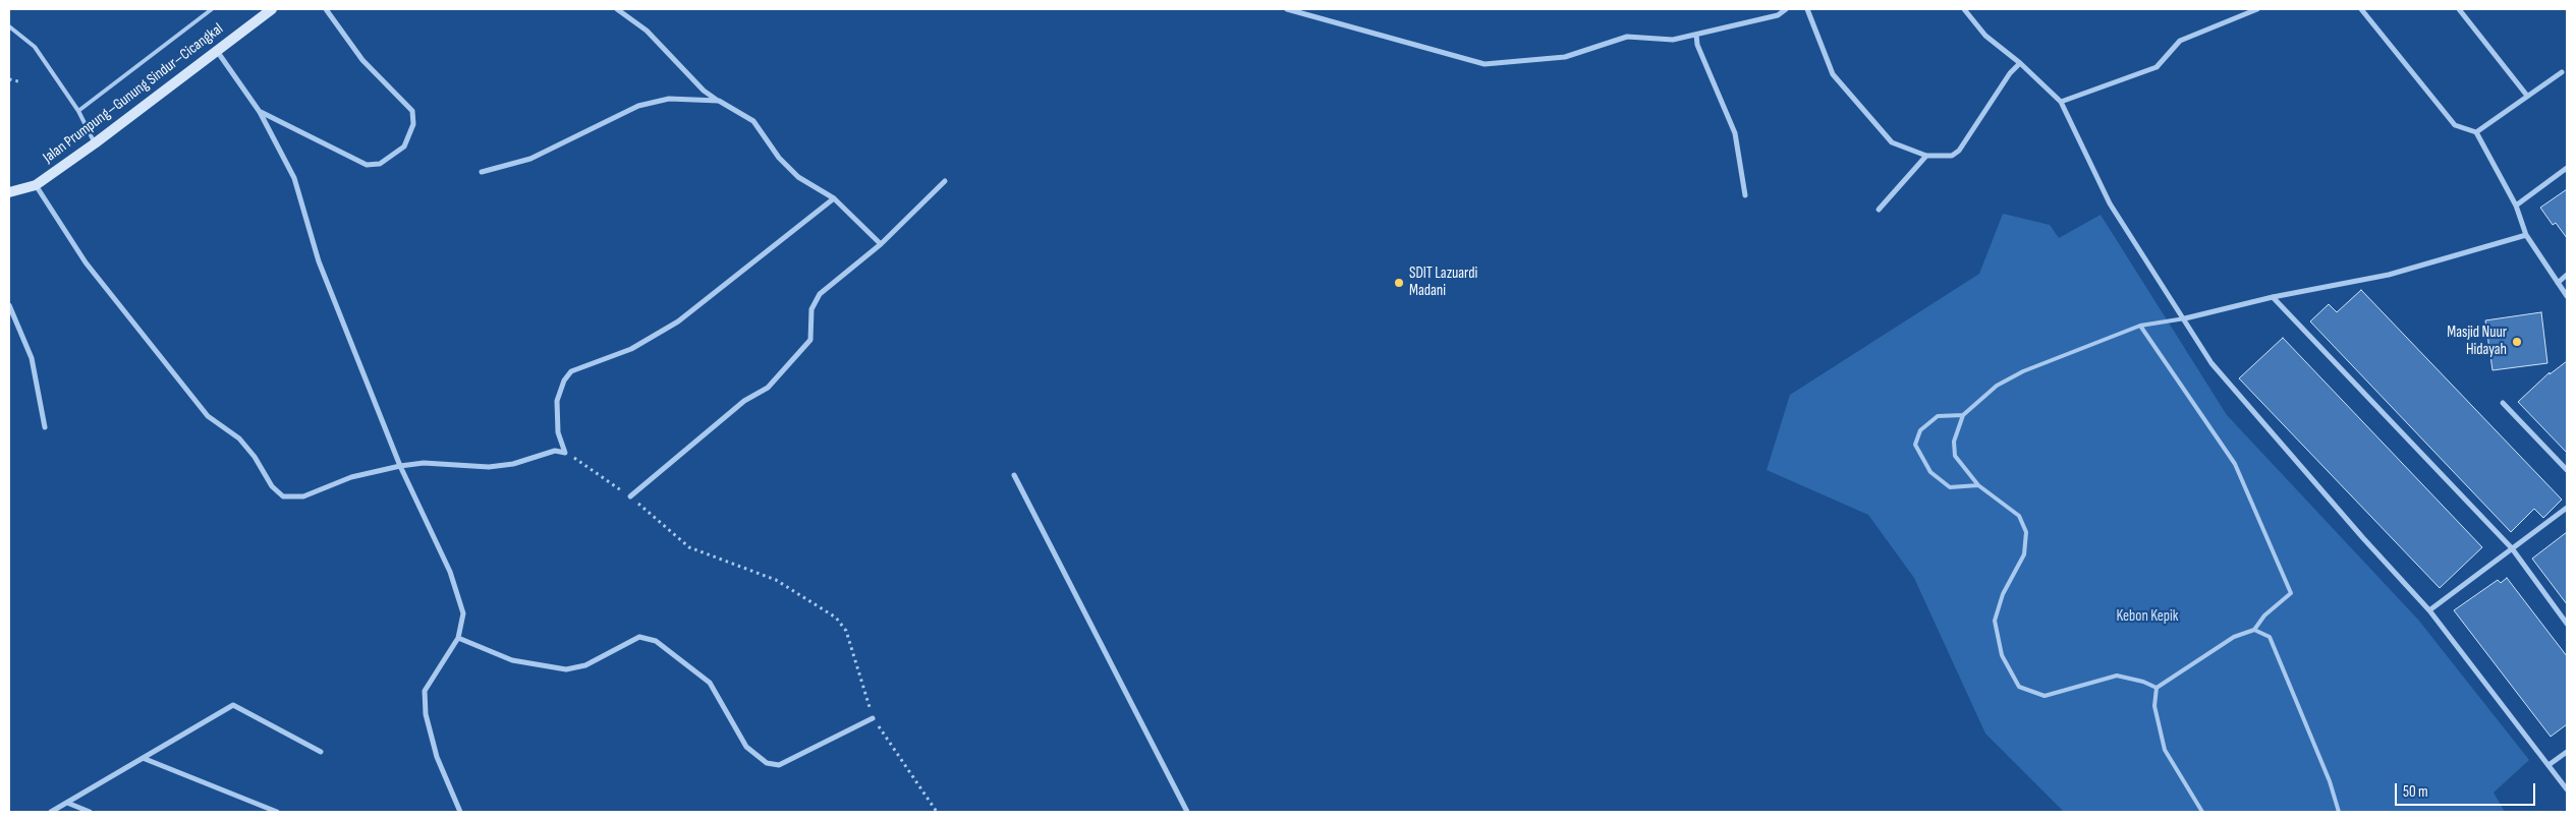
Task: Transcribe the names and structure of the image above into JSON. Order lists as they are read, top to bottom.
{
  "streets": {
    "main road": ["Jalan Prumpung–Gunung Sindur–Cicangkal"]
  },
  "parks": ["Kebon Kepik"],
  "places": ["SDIT Lazuardi Madani", "Masjid Nuur Hidayah"],
  "scale_bar": "50 m"
}
